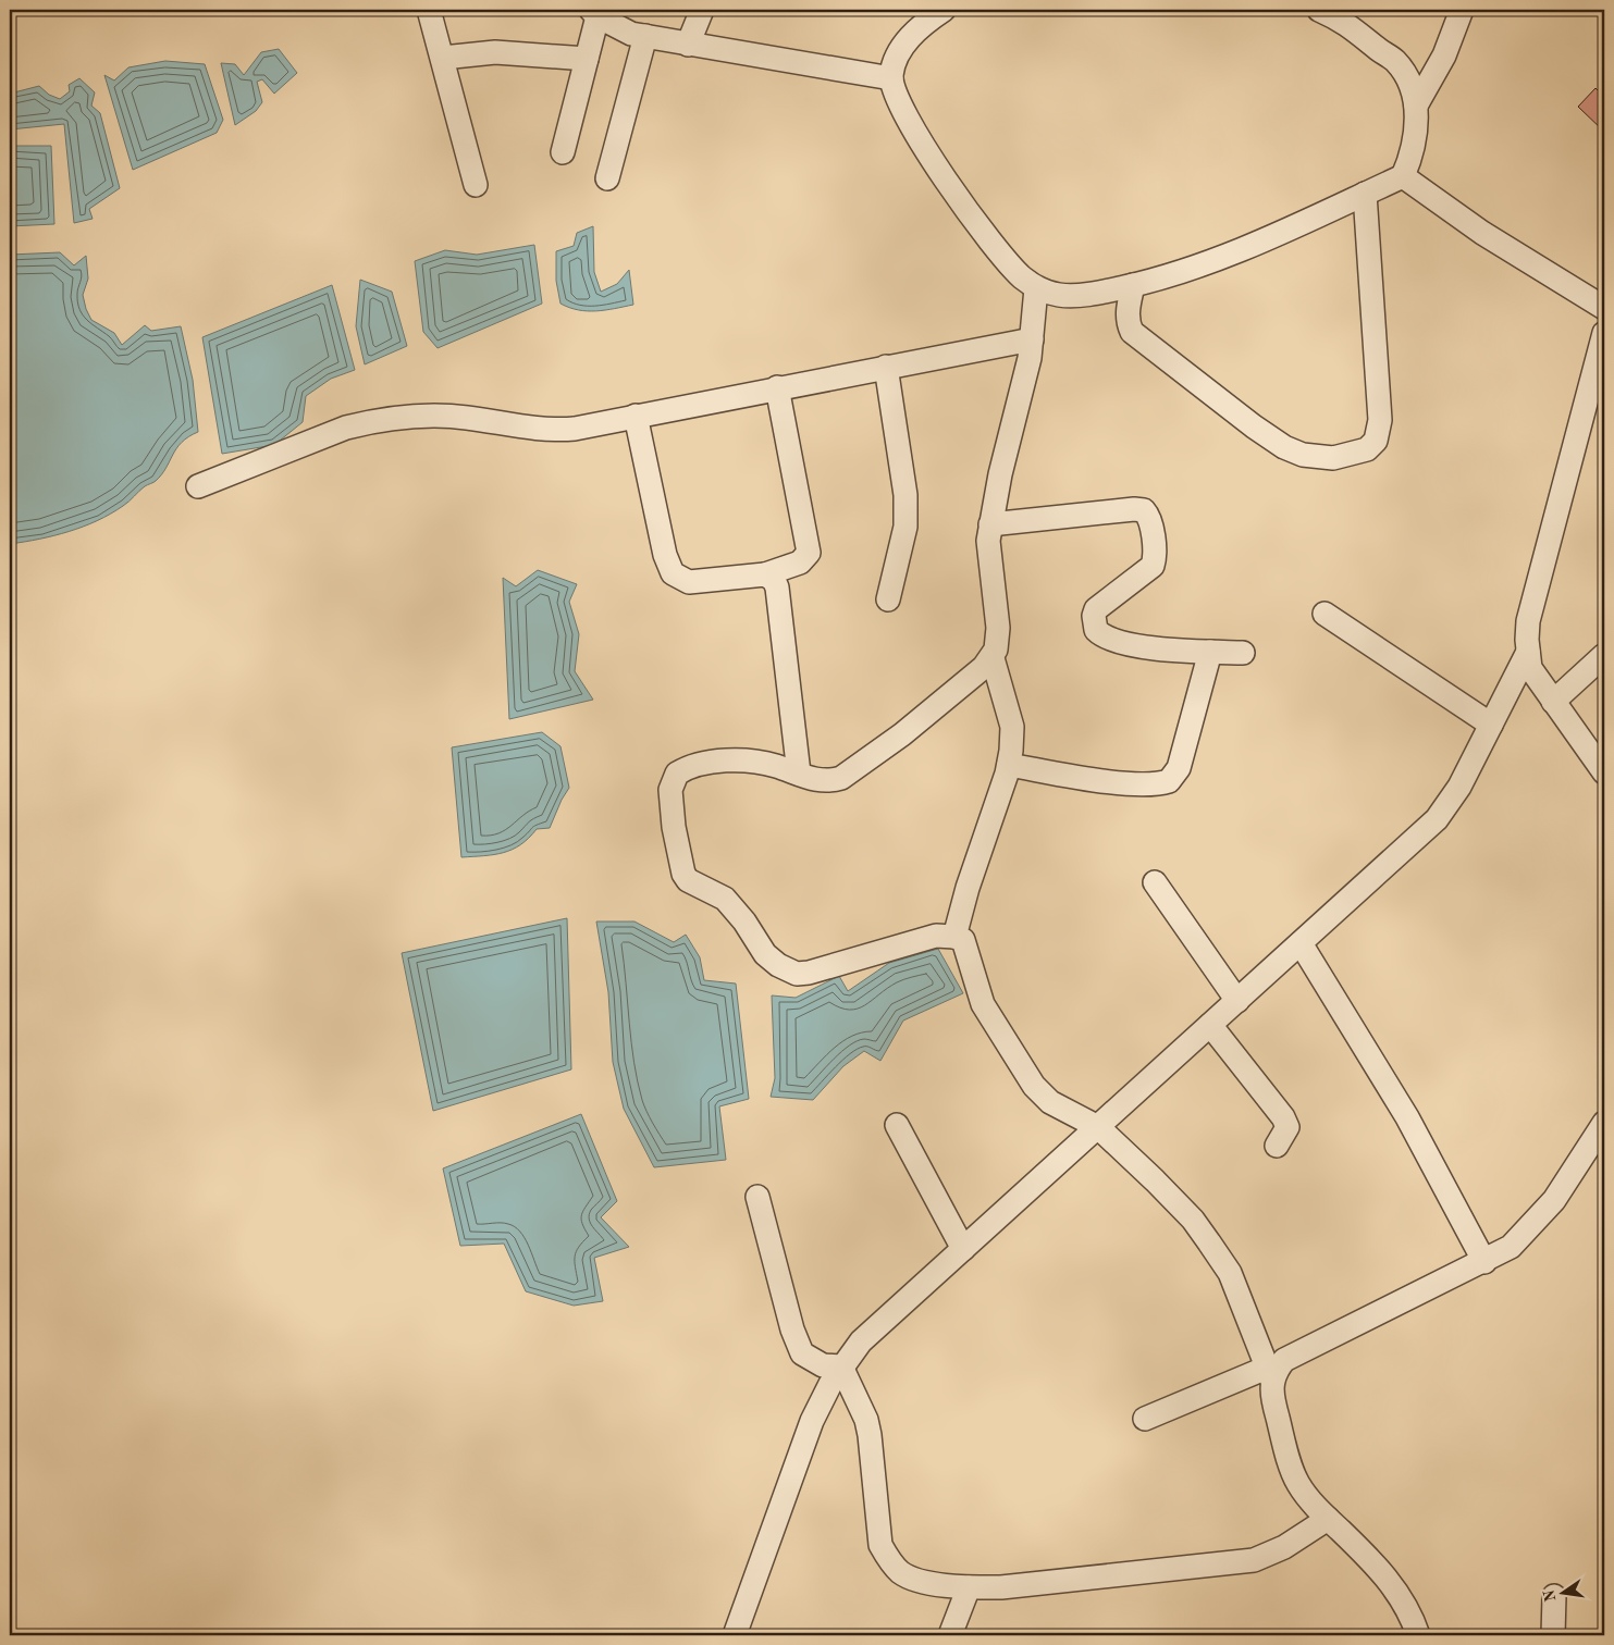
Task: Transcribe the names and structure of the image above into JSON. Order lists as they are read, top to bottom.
{
  "north": "left"
}
